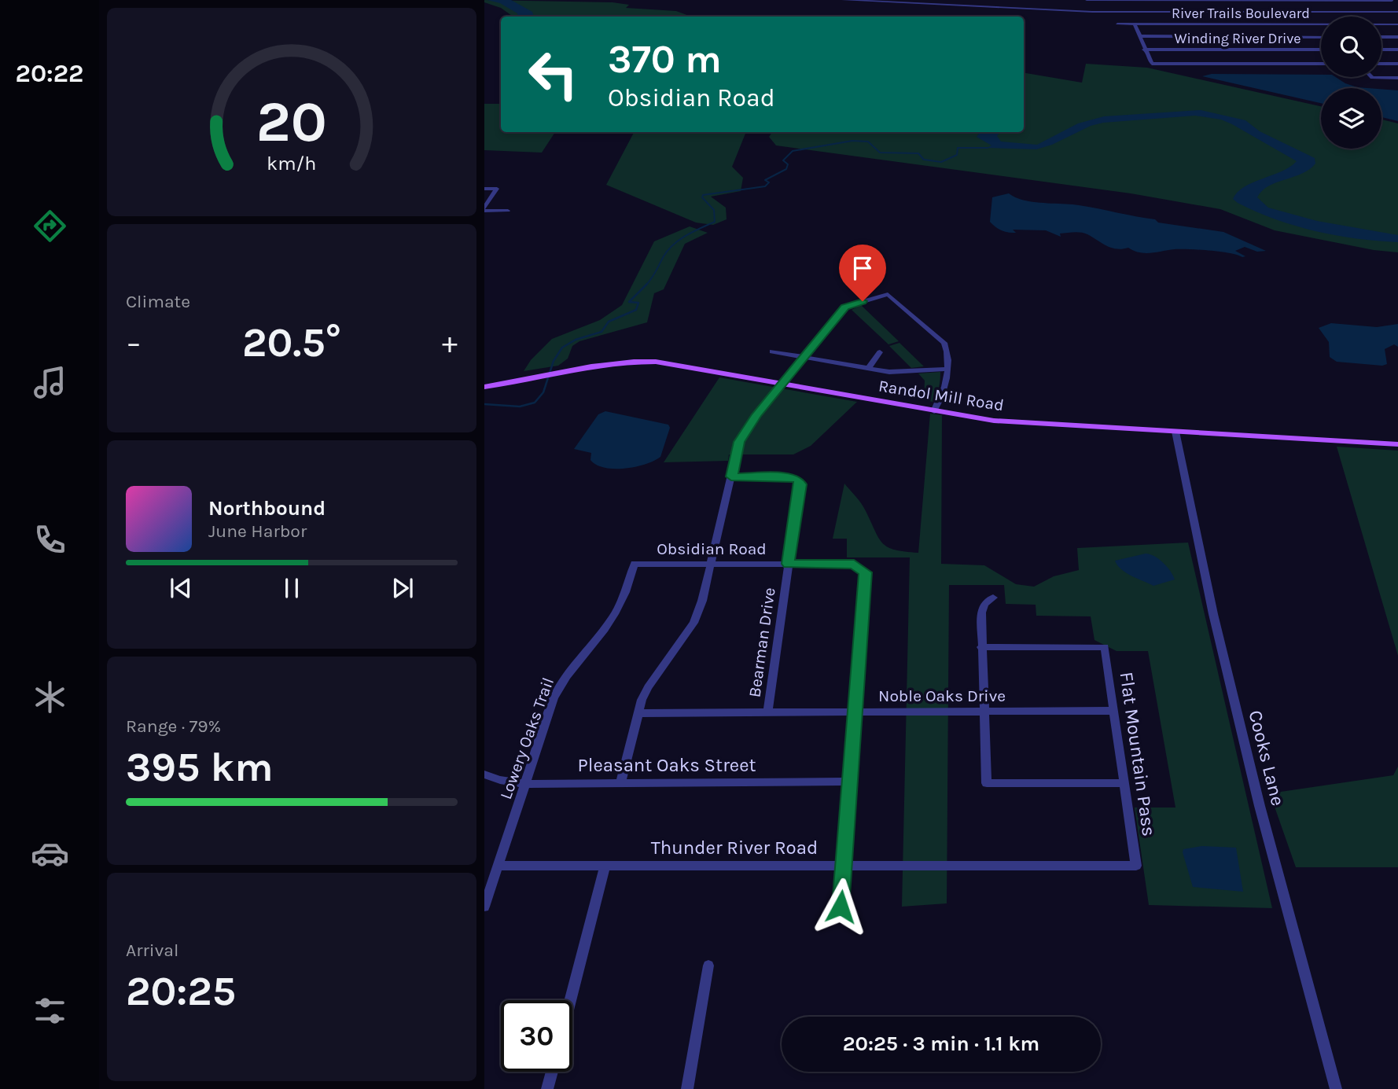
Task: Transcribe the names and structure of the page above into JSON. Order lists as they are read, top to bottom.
{
  "streets": {
    "main road": ["Randol Mill Road"],
    "street": [
      "River Trails Boulevard",
      "Winding River Drive",
      "Obsidian Road",
      "Bearman Drive",
      "Noble Oaks Drive",
      "Lowery Oaks Trail",
      "Flat Mountain Pass",
      "Cooks Lane",
      "Pleasant Oaks Street",
      "Thunder River Road"
    ]
  },
  "crossings": [
    ["Randol Mill Road", "Cooks Lane"],
    ["Obsidian Road", "Bearman Drive"],
    ["Obsidian Road", "Noble Oaks Drive"],
    ["Obsidian Road", "Lowery Oaks Trail"],
    ["Bearman Drive", "Noble Oaks Drive"],
    ["Noble Oaks Drive", "Flat Mountain Pass"],
    ["Lowery Oaks Trail", "Pleasant Oaks Street"],
    ["Lowery Oaks Trail", "Thunder River Road"],
    ["Flat Mountain Pass", "Thunder River Road"]
  ],
  "page": {
    "tabs": "20:22",
    "turn": ["370 m", "Obsidian Road"],
    "tile": [
      "Climate",
      ["Range · 79%", "395 km"],
      ["Arrival", "20:25"]
    ],
    "heat": ["−", "20.5°", "+"],
    "song": ["Northbound", "June Harbor"],
    "limit": "30",
    "trip": "20:25 · 3 min · 1.1 km",
    "gauge": ["20", "km/h"]
  }
}
